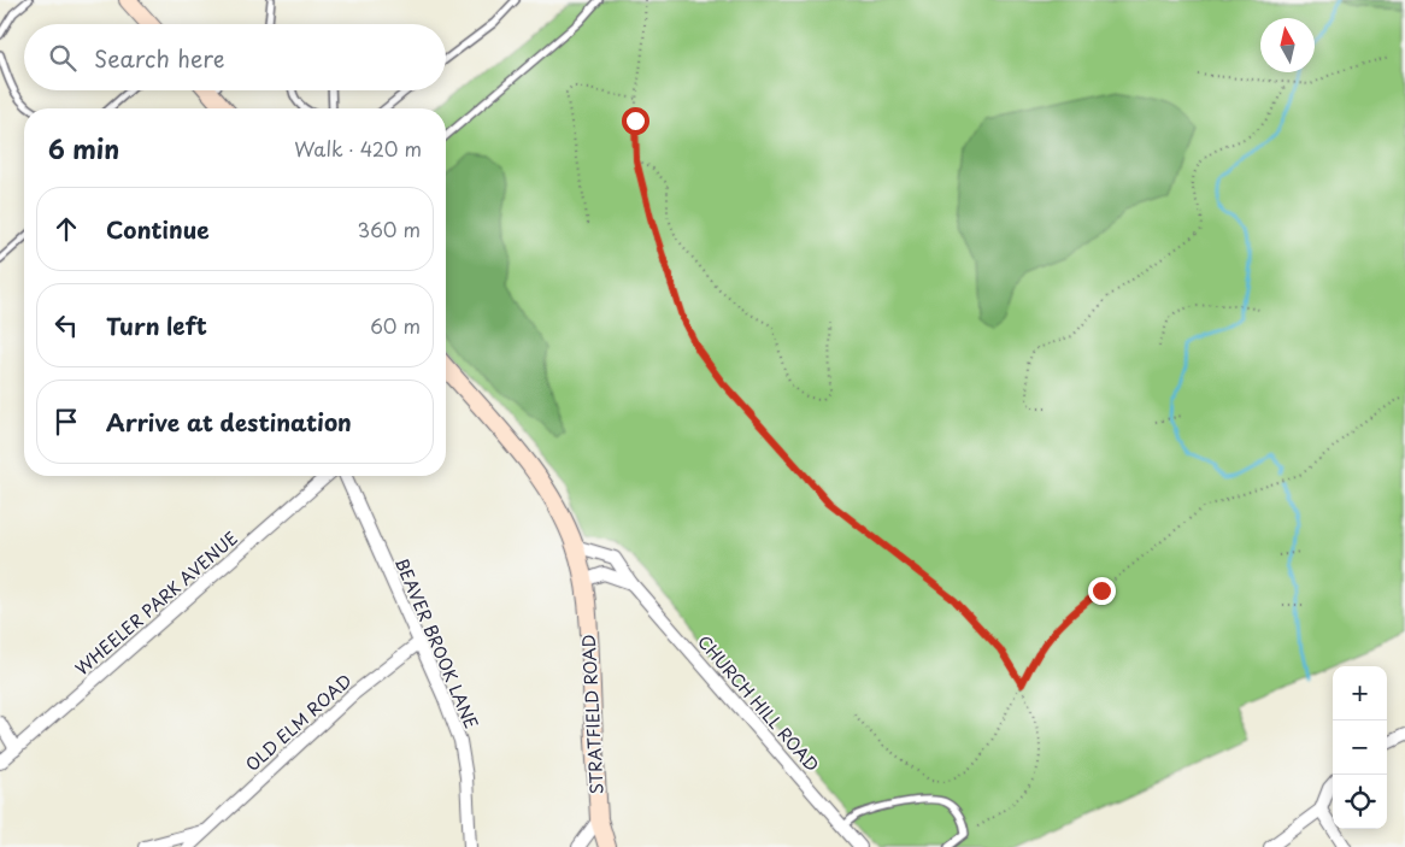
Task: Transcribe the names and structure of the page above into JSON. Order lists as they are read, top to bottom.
{
  "streets": {
    "main road": ["STRATFIELD ROAD"],
    "street": [
      "WHEELER PARK AVENUE",
      "BEAVER BROOK LANE",
      "CHURCH HILL ROAD",
      "OLD ELM ROAD"
    ]
  },
  "crossings": [
    ["BEAVER BROOK LANE", "OLD ELM ROAD"],
    ["CHURCH HILL ROAD", "STRATFIELD ROAD"]
  ],
  "north": "top",
  "page": {
    "search": "Search here",
    "heading": ["6 min", "Walk · 420 m"],
    "list": [
      ["Continue", "360 m"],
      ["Turn left", "60 m"],
      "Arrive at destination"
    ],
    "map_buttons": ["+", "−"]
  }
}
